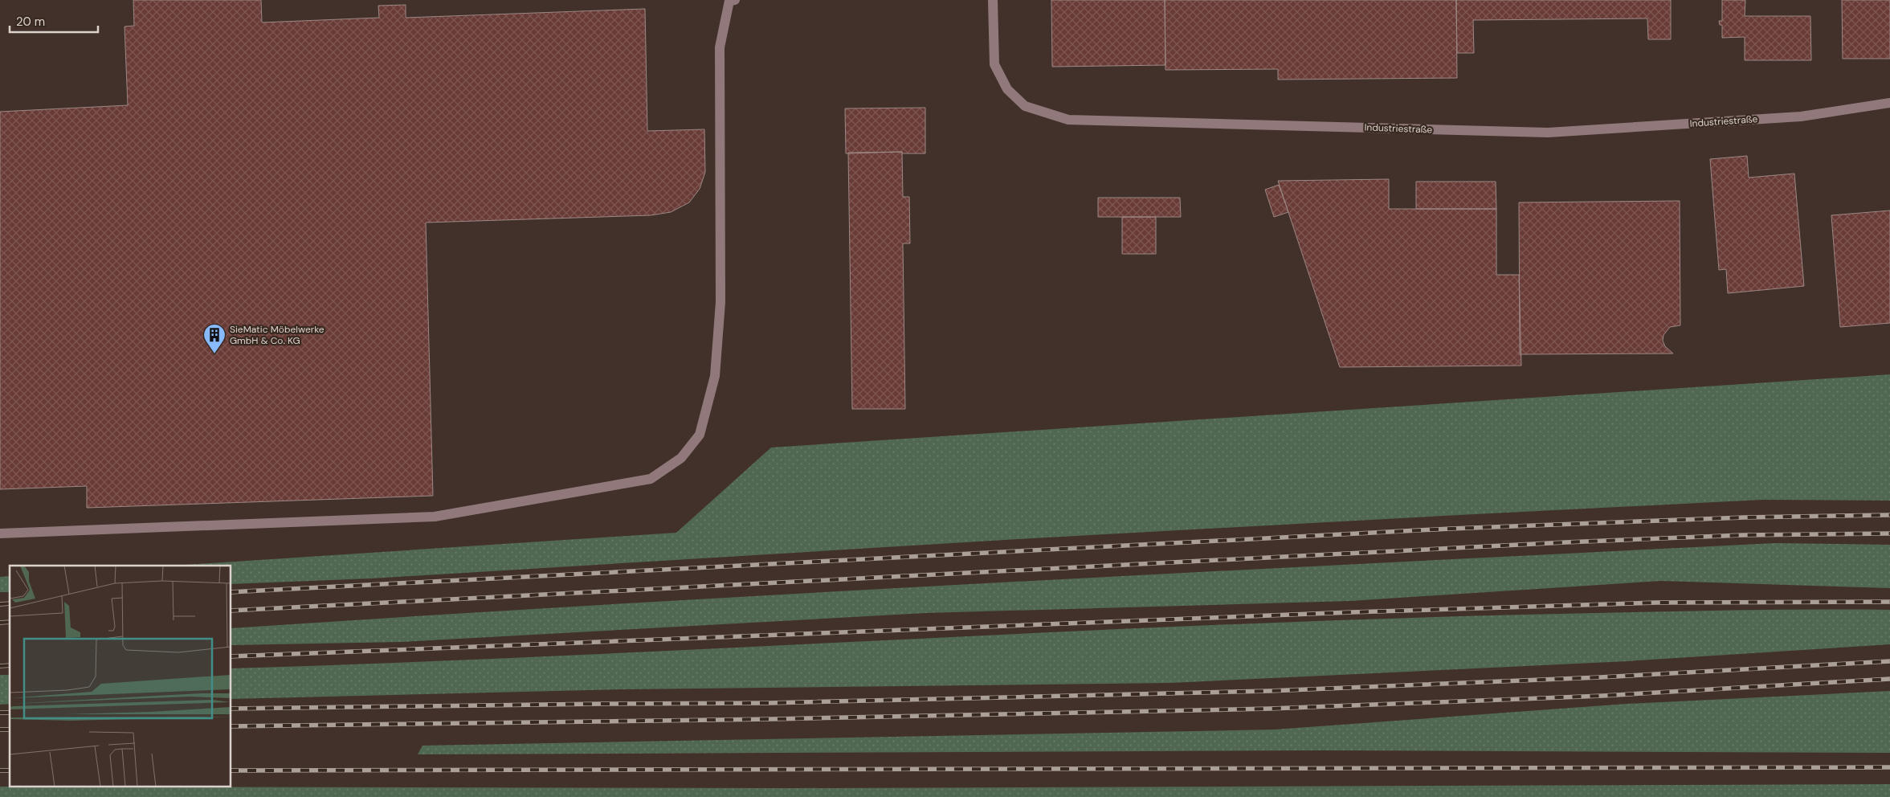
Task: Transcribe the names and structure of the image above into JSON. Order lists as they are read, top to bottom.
{
  "streets": {
    "street": ["Industriestraße"]
  },
  "places": {
    "building": ["SieMatic Möbelwerke GmbH & Co. KG"]
  },
  "scale_bar": "20 m"
}
